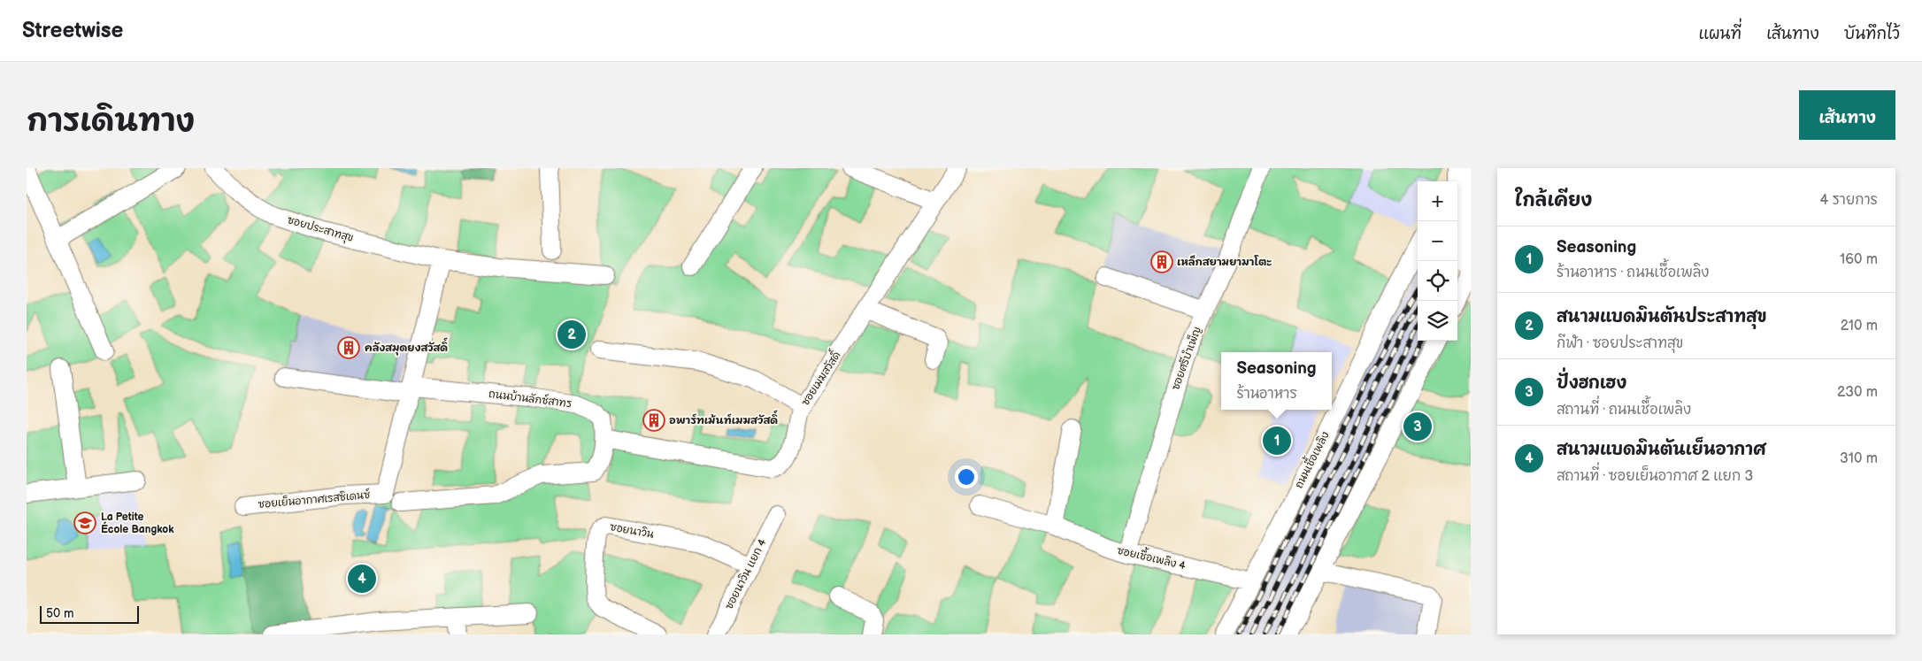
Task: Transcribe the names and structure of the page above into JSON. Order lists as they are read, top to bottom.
{
  "streets": {
    "street": [
      "ซอยประสาทสุข",
      "ซอยศรีบำเพ็ญ",
      "ซอยเมฆสวัสดิ์",
      "ถนนบ้านลักซ์สาทร",
      "ถนนเชื้อเพลิง",
      "ซอยเย็นอากาศเรสซิเดนซ์",
      "ซอยนาวิน",
      "ซอยเชื้อเพลิง 4",
      "ซอยนาวิน แยก 4"
    ]
  },
  "crossings": [
    ["ซอยศรีบำเพ็ญ", "ซอยเชื้อเพลิง 4"],
    ["ซอยเมฆสวัสดิ์", "ถนนบ้านลักซ์สาทร"],
    ["ถนนบ้านลักซ์สาทร", "ซอยเย็นอากาศเรสซิเดนซ์"],
    ["ถนนเชื้อเพลิง", "ซอยเชื้อเพลิง 4"],
    ["ซอยนาวิน", "ซอยนาวิน แยก 4"]
  ],
  "places": {
    "building": ["เหล็กสยามยามาโตะ", "คลังสมุดยงสวัสดิ์", "อพาร์ทเม้นท์เมฆสวัสดิ์"],
    "school or university": ["La Petite École Bangkok"]
  },
  "scale_bar": "50 m",
  "page": {
    "header": "Streetwise",
    "nav": ["แผนที่", "เส้นทาง", "บันทึกไว้"],
    "title": "การเดินทาง",
    "buttons": "เส้นทาง",
    "heading": ["ใกล้เคียง", "4 รายการ"],
    "map_buttons": ["+", "−"],
    "list": [
      {
        "mark": "1",
        "name": "Seasoning",
        "note": "ร้านอาหาร · ถนนเชื้อเพลิง",
        "value": "160 m"
      },
      {
        "mark": "2",
        "name": "สนามแบดมินตันประสาทสุข",
        "note": "กีฬา · ซอยประสาทสุข",
        "value": "210 m"
      },
      {
        "mark": "3",
        "name": "ปั่งฮกเฮง",
        "note": "สถานที่ · ถนนเชื้อเพลิง",
        "value": "230 m"
      },
      {
        "mark": "4",
        "name": "สนามแบดมินตันเย็นอากาศ",
        "note": "สถานที่ · ซอยเย็นอากาศ 2 แยก 3",
        "value": "310 m"
      }
    ],
    "pins": [
      "2",
      "3",
      "1",
      "4"
    ],
    "popup": ["Seasoning", "ร้านอาหาร"],
    "scale": "50 m"
  }
}
